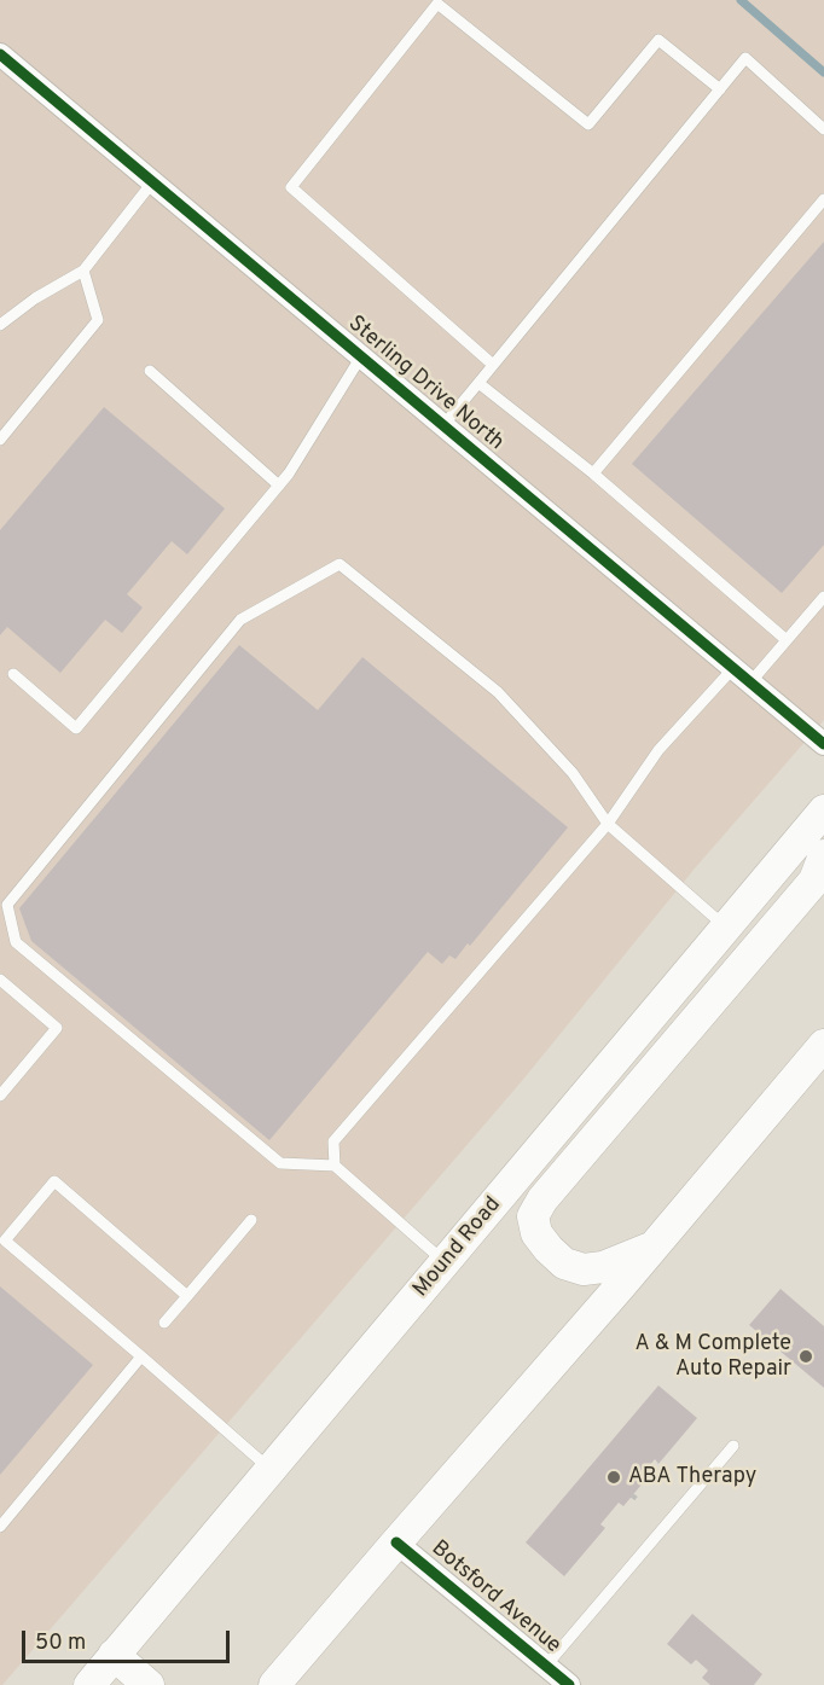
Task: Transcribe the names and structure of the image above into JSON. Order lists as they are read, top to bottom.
{
  "streets": {
    "main road": ["Mound Road"],
    "street": ["Sterling Drive North", "Botsford Avenue"]
  },
  "places": ["A & M Complete Auto Repair", "ABA Therapy"],
  "scale_bar": "50 m"
}
